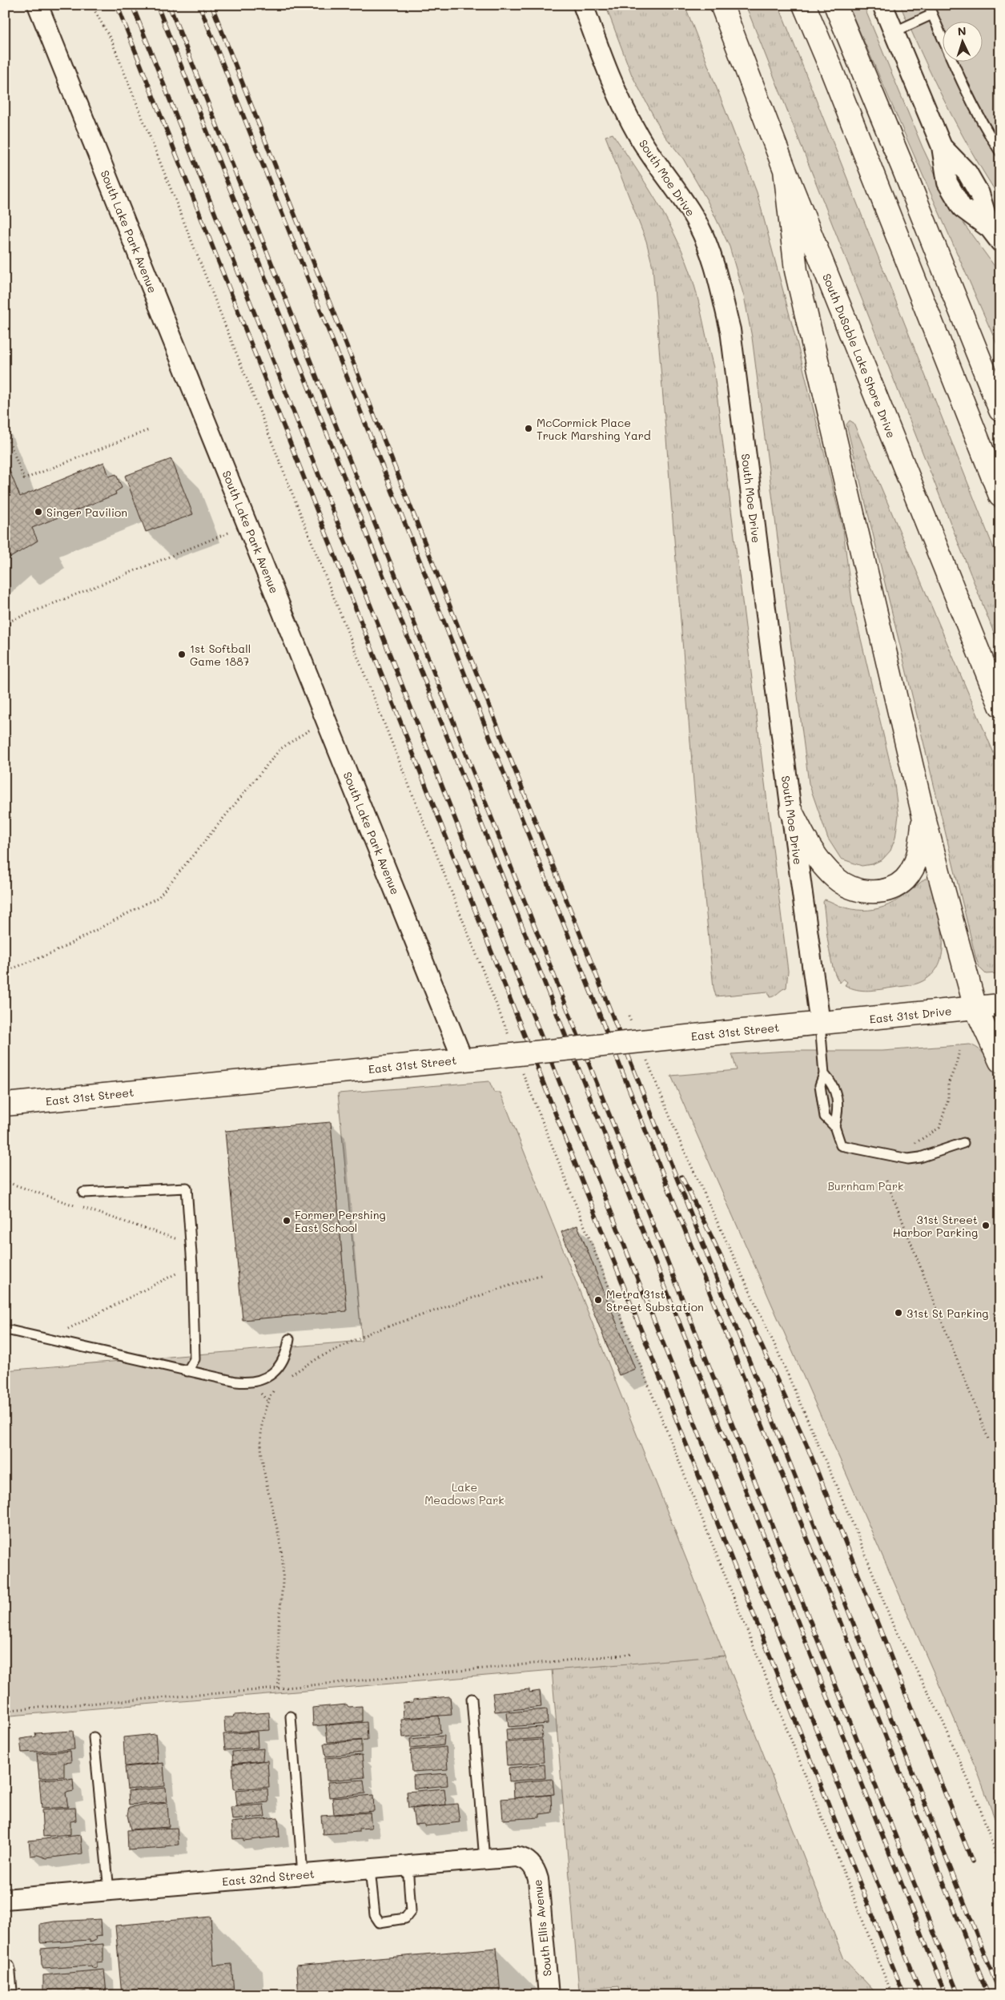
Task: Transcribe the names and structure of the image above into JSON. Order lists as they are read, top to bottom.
{
  "streets": {
    "main road": ["South DuSable Lake Shore Drive", "East 31st Drive", "East 31st Street"],
    "street": [
      "South Moe Drive",
      "South Lake Park Avenue",
      "East 32nd Street",
      "South Ellis Avenue"
    ]
  },
  "crossings": [
    ["South Moe Drive", "East 31st Drive"],
    ["South Moe Drive", "East 31st Street"],
    ["South Lake Park Avenue", "East 31st Street"],
    ["East 31st Drive", "East 31st Street"],
    ["East 32nd Street", "South Ellis Avenue"]
  ],
  "parks": ["Burnham Park", "Lake Meadows Park"],
  "places": [
    "McCormick Place Truck Marshing Yard",
    "Singer Pavilion",
    "1st Softball Game 1887",
    "Former Pershing East School",
    "31st Street Harbor Parking",
    "Metra 31st Street Substation",
    "31st St Parking"
  ],
  "north": "top"
}
